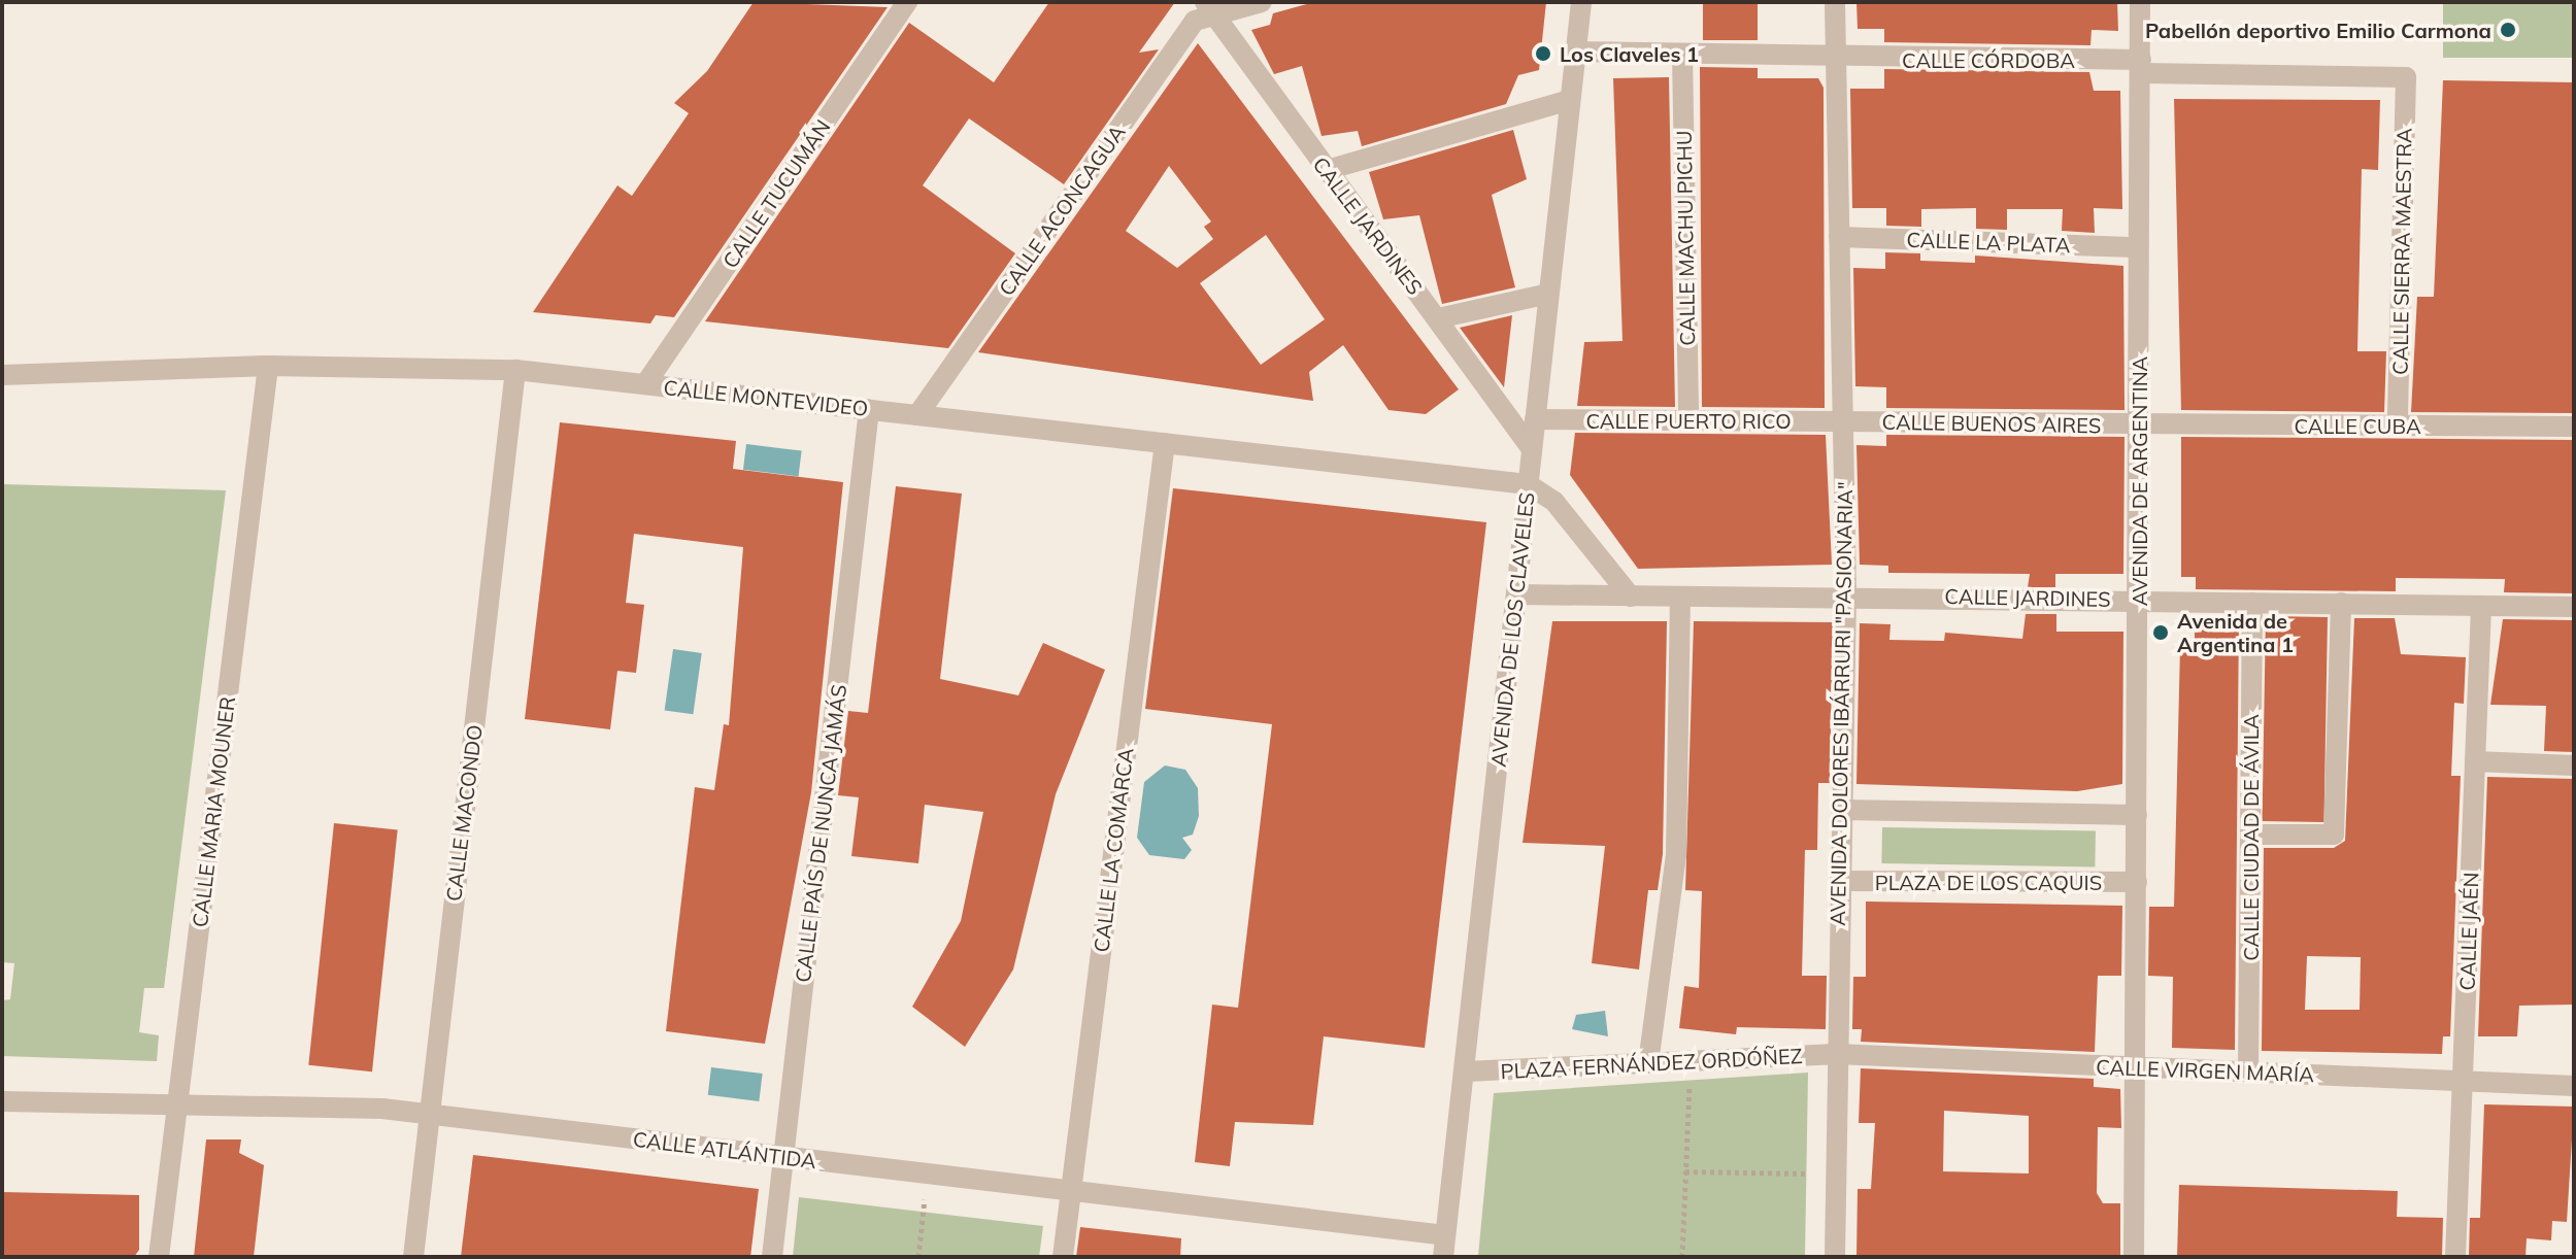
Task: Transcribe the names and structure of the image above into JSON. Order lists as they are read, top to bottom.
{
  "streets": {
    "street": [
      "CALLE CÓRDOBA",
      "CALLE TUCUMÁN",
      "CALLE ACONCAGUA",
      "CALLE JARDINES",
      "CALLE MACHU PICHU",
      "CALLE LA PLATA",
      "CALLE SIERRA MAESTRA",
      "CALLE MONTEVIDEO",
      "CALLE PUERTO RICO",
      "CALLE BUENOS AIRES",
      "CALLE CUBA",
      "AVENIDA DE ARGENTINA",
      "AVENIDA DE LOS CLAVELES",
      "AVENIDA DOLORES IBÁRRURI \"PASIONARIA\"",
      "CALLE MARIA MOUNER",
      "CALLE MACONDO",
      "CALLE PAÍS DE NUNCA JAMÁS",
      "CALLE CIUDAD DE ÁVILA",
      "CALLE LA COMARCA",
      "PLAZA DE LOS CAQUIS",
      "CALLE JAÉN",
      "PLAZA FERNÁNDEZ ORDÓÑEZ",
      "CALLE VIRGEN MARÍA",
      "CALLE ATLÁNTIDA"
    ]
  },
  "crossings": [
    ["CALLE CÓRDOBA", "CALLE MACHU PICHU"],
    ["CALLE CÓRDOBA", "CALLE SIERRA MAESTRA"],
    ["CALLE CÓRDOBA", "AVENIDA DE ARGENTINA"],
    ["CALLE CÓRDOBA", "AVENIDA DE LOS CLAVELES"],
    ["CALLE CÓRDOBA", "AVENIDA DOLORES IBÁRRURI \"PASIONARIA\""],
    ["CALLE TUCUMÁN", "CALLE MONTEVIDEO"],
    ["CALLE ACONCAGUA", "CALLE JARDINES"],
    ["CALLE ACONCAGUA", "CALLE MONTEVIDEO"],
    ["CALLE JARDINES", "AVENIDA DE ARGENTINA"],
    ["CALLE JARDINES", "AVENIDA DE LOS CLAVELES"],
    ["CALLE JARDINES", "AVENIDA DOLORES IBÁRRURI \"PASIONARIA\""],
    ["CALLE JARDINES", "CALLE CIUDAD DE ÁVILA"],
    ["CALLE JARDINES", "CALLE JAÉN"],
    ["CALLE MACHU PICHU", "CALLE PUERTO RICO"],
    ["CALLE LA PLATA", "AVENIDA DE ARGENTINA"],
    ["CALLE LA PLATA", "AVENIDA DOLORES IBÁRRURI \"PASIONARIA\""],
    ["CALLE SIERRA MAESTRA", "CALLE CUBA"],
    ["CALLE MONTEVIDEO", "AVENIDA DE LOS CLAVELES"],
    ["CALLE MONTEVIDEO", "CALLE MARIA MOUNER"],
    ["CALLE MONTEVIDEO", "CALLE MACONDO"],
    ["CALLE MONTEVIDEO", "CALLE PAÍS DE NUNCA JAMÁS"],
    ["CALLE MONTEVIDEO", "CALLE LA COMARCA"],
    ["CALLE PUERTO RICO", "CALLE BUENOS AIRES"],
    ["CALLE PUERTO RICO", "AVENIDA DE LOS CLAVELES"],
    ["CALLE PUERTO RICO", "AVENIDA DOLORES IBÁRRURI \"PASIONARIA\""],
    ["CALLE BUENOS AIRES", "CALLE CUBA"],
    ["CALLE BUENOS AIRES", "AVENIDA DE ARGENTINA"],
    ["CALLE BUENOS AIRES", "AVENIDA DOLORES IBÁRRURI \"PASIONARIA\""],
    ["CALLE CUBA", "AVENIDA DE ARGENTINA"],
    ["AVENIDA DE ARGENTINA", "PLAZA DE LOS CAQUIS"],
    ["AVENIDA DE ARGENTINA", "CALLE VIRGEN MARÍA"],
    ["AVENIDA DE LOS CLAVELES", "PLAZA FERNÁNDEZ ORDÓÑEZ"],
    ["AVENIDA DE LOS CLAVELES", "CALLE ATLÁNTIDA"],
    ["AVENIDA DOLORES IBÁRRURI \"PASIONARIA\"", "PLAZA DE LOS CAQUIS"],
    ["AVENIDA DOLORES IBÁRRURI \"PASIONARIA\"", "PLAZA FERNÁNDEZ ORDÓÑEZ"],
    ["AVENIDA DOLORES IBÁRRURI \"PASIONARIA\"", "CALLE VIRGEN MARÍA"],
    ["CALLE MARIA MOUNER", "CALLE ATLÁNTIDA"],
    ["CALLE MACONDO", "CALLE ATLÁNTIDA"],
    ["CALLE PAÍS DE NUNCA JAMÁS", "CALLE ATLÁNTIDA"],
    ["CALLE CIUDAD DE ÁVILA", "CALLE VIRGEN MARÍA"],
    ["CALLE LA COMARCA", "CALLE ATLÁNTIDA"],
    ["CALLE JAÉN", "CALLE VIRGEN MARÍA"],
    ["PLAZA FERNÁNDEZ ORDÓÑEZ", "CALLE VIRGEN MARÍA"]
  ],
  "places": ["Pabellón deportivo Emilio Carmona", "Los Claveles 1", "Avenida de Argentina 1"]
}
